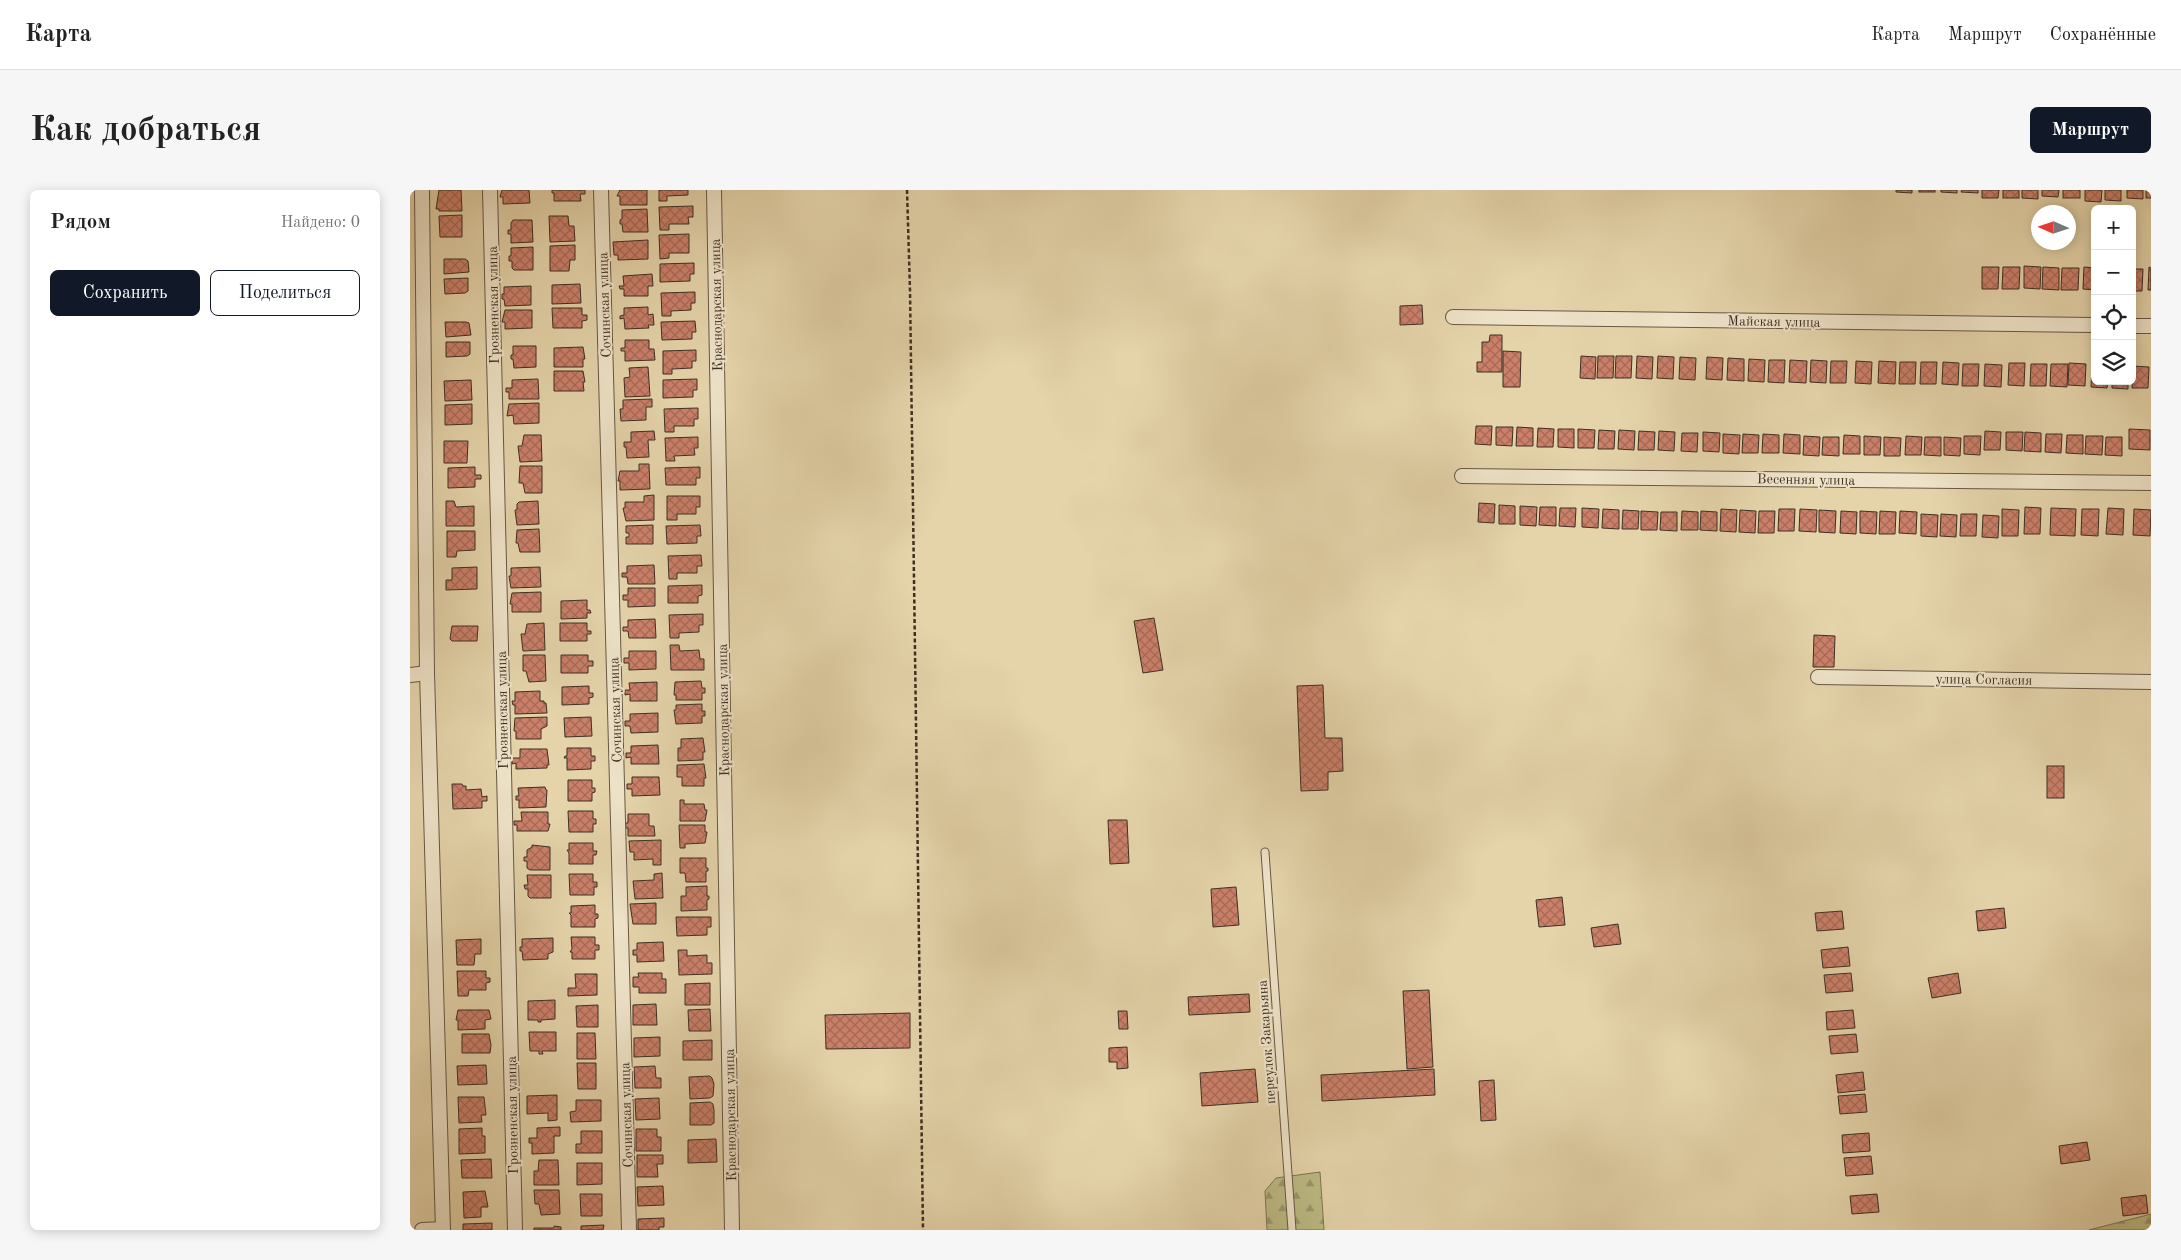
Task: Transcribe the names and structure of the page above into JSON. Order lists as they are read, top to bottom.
{
  "streets": {
    "street": [
      "Грозненская улица",
      "Сочинская улица",
      "Краснодарская улица",
      "Майская улица",
      "Весенняя улица",
      "улица Согласия"
    ],
    "lane": ["переулок Закарьяна"]
  },
  "north": "left",
  "page": {
    "header": "Карта",
    "nav": ["Карта", "Маршрут", "Сохранённые"],
    "buttons": [
      "Маршрут",
      ["Сохранить", "Поделиться"]
    ],
    "title": "Как добраться",
    "heading": ["Рядом", "Найдено: 0"],
    "map_buttons": ["+", "−"]
  }
}
